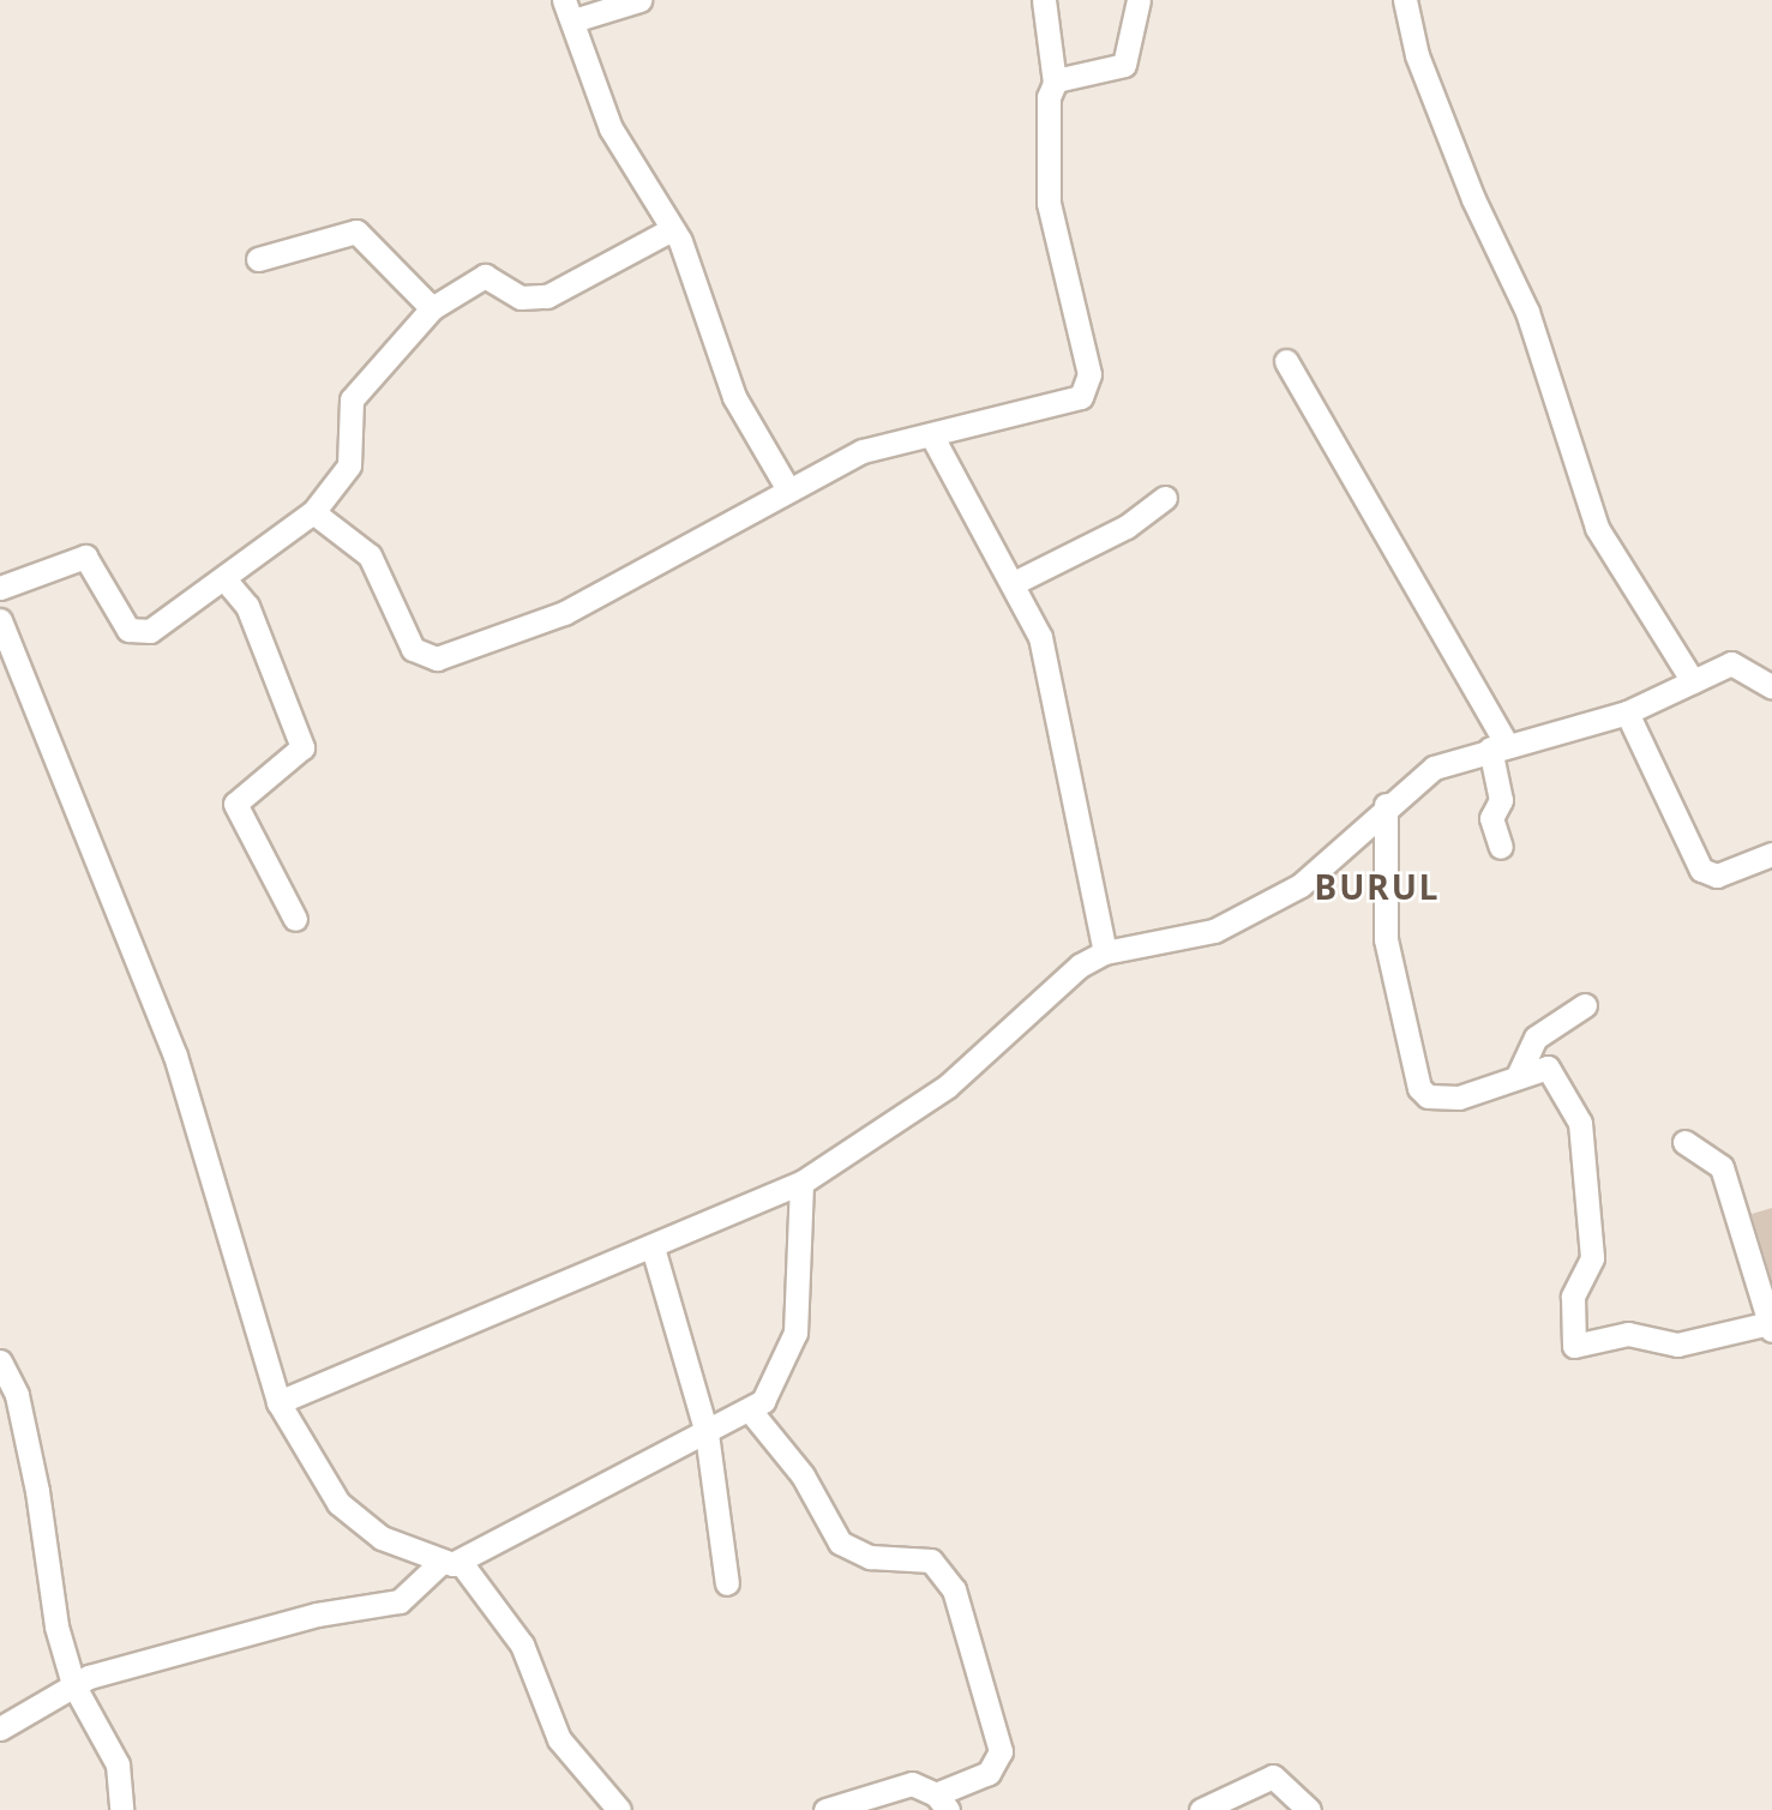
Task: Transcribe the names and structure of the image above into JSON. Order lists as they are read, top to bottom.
{
  "districts": ["BURUL"]
}
